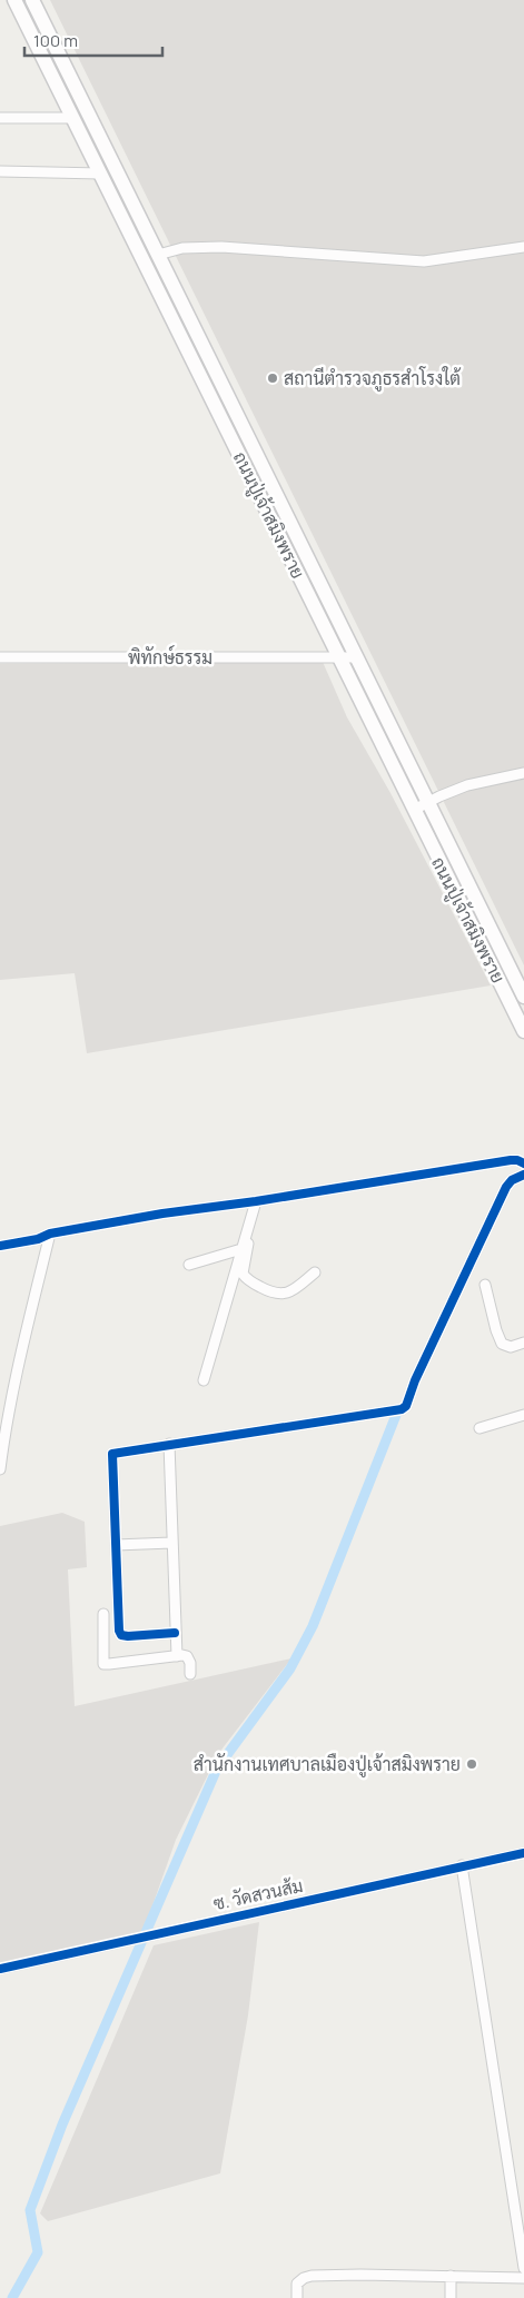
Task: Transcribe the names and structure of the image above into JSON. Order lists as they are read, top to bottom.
{
  "streets": {
    "main road": ["ถนนปู่เจ้าสมิงพราย"],
    "street": ["พิทักษ์ธรรม", "ซ. วัดสวนส้ม"]
  },
  "crossings": [
    ["ถนนปู่เจ้าสมิงพราย", "พิทักษ์ธรรม"]
  ],
  "places": ["สถานีตำรวจภูธรสำโรงใต้", "สำนักงานเทศบาลเมืองปู่เจ้าสมิงพราย"],
  "scale_bar": "100 m"
}
